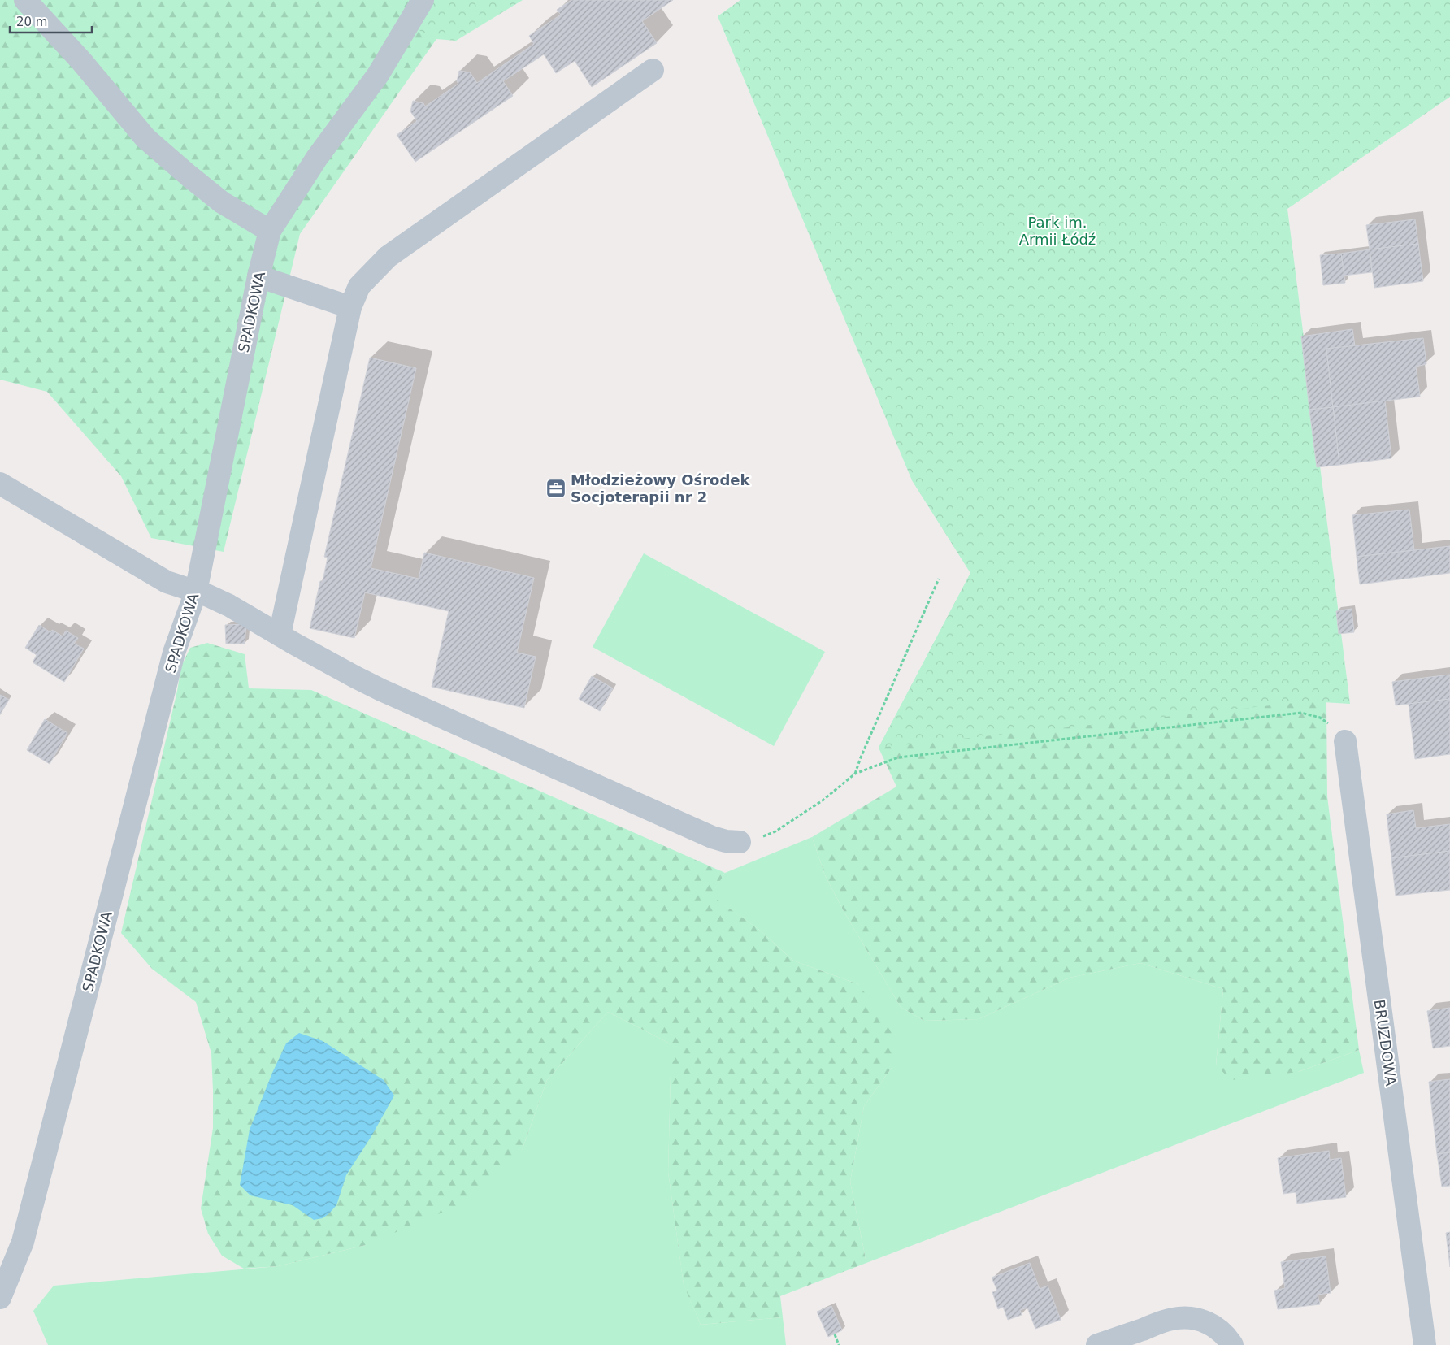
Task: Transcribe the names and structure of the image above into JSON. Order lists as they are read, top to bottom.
{
  "streets": {
    "street": ["SPADKOWA", "BRUZDOWA"]
  },
  "parks": ["Park im. Armii Łódź"],
  "places": {
    "office": ["Młodzieżowy Ośrodek Socjoterapii nr 2"]
  },
  "scale_bar": "20 m"
}
